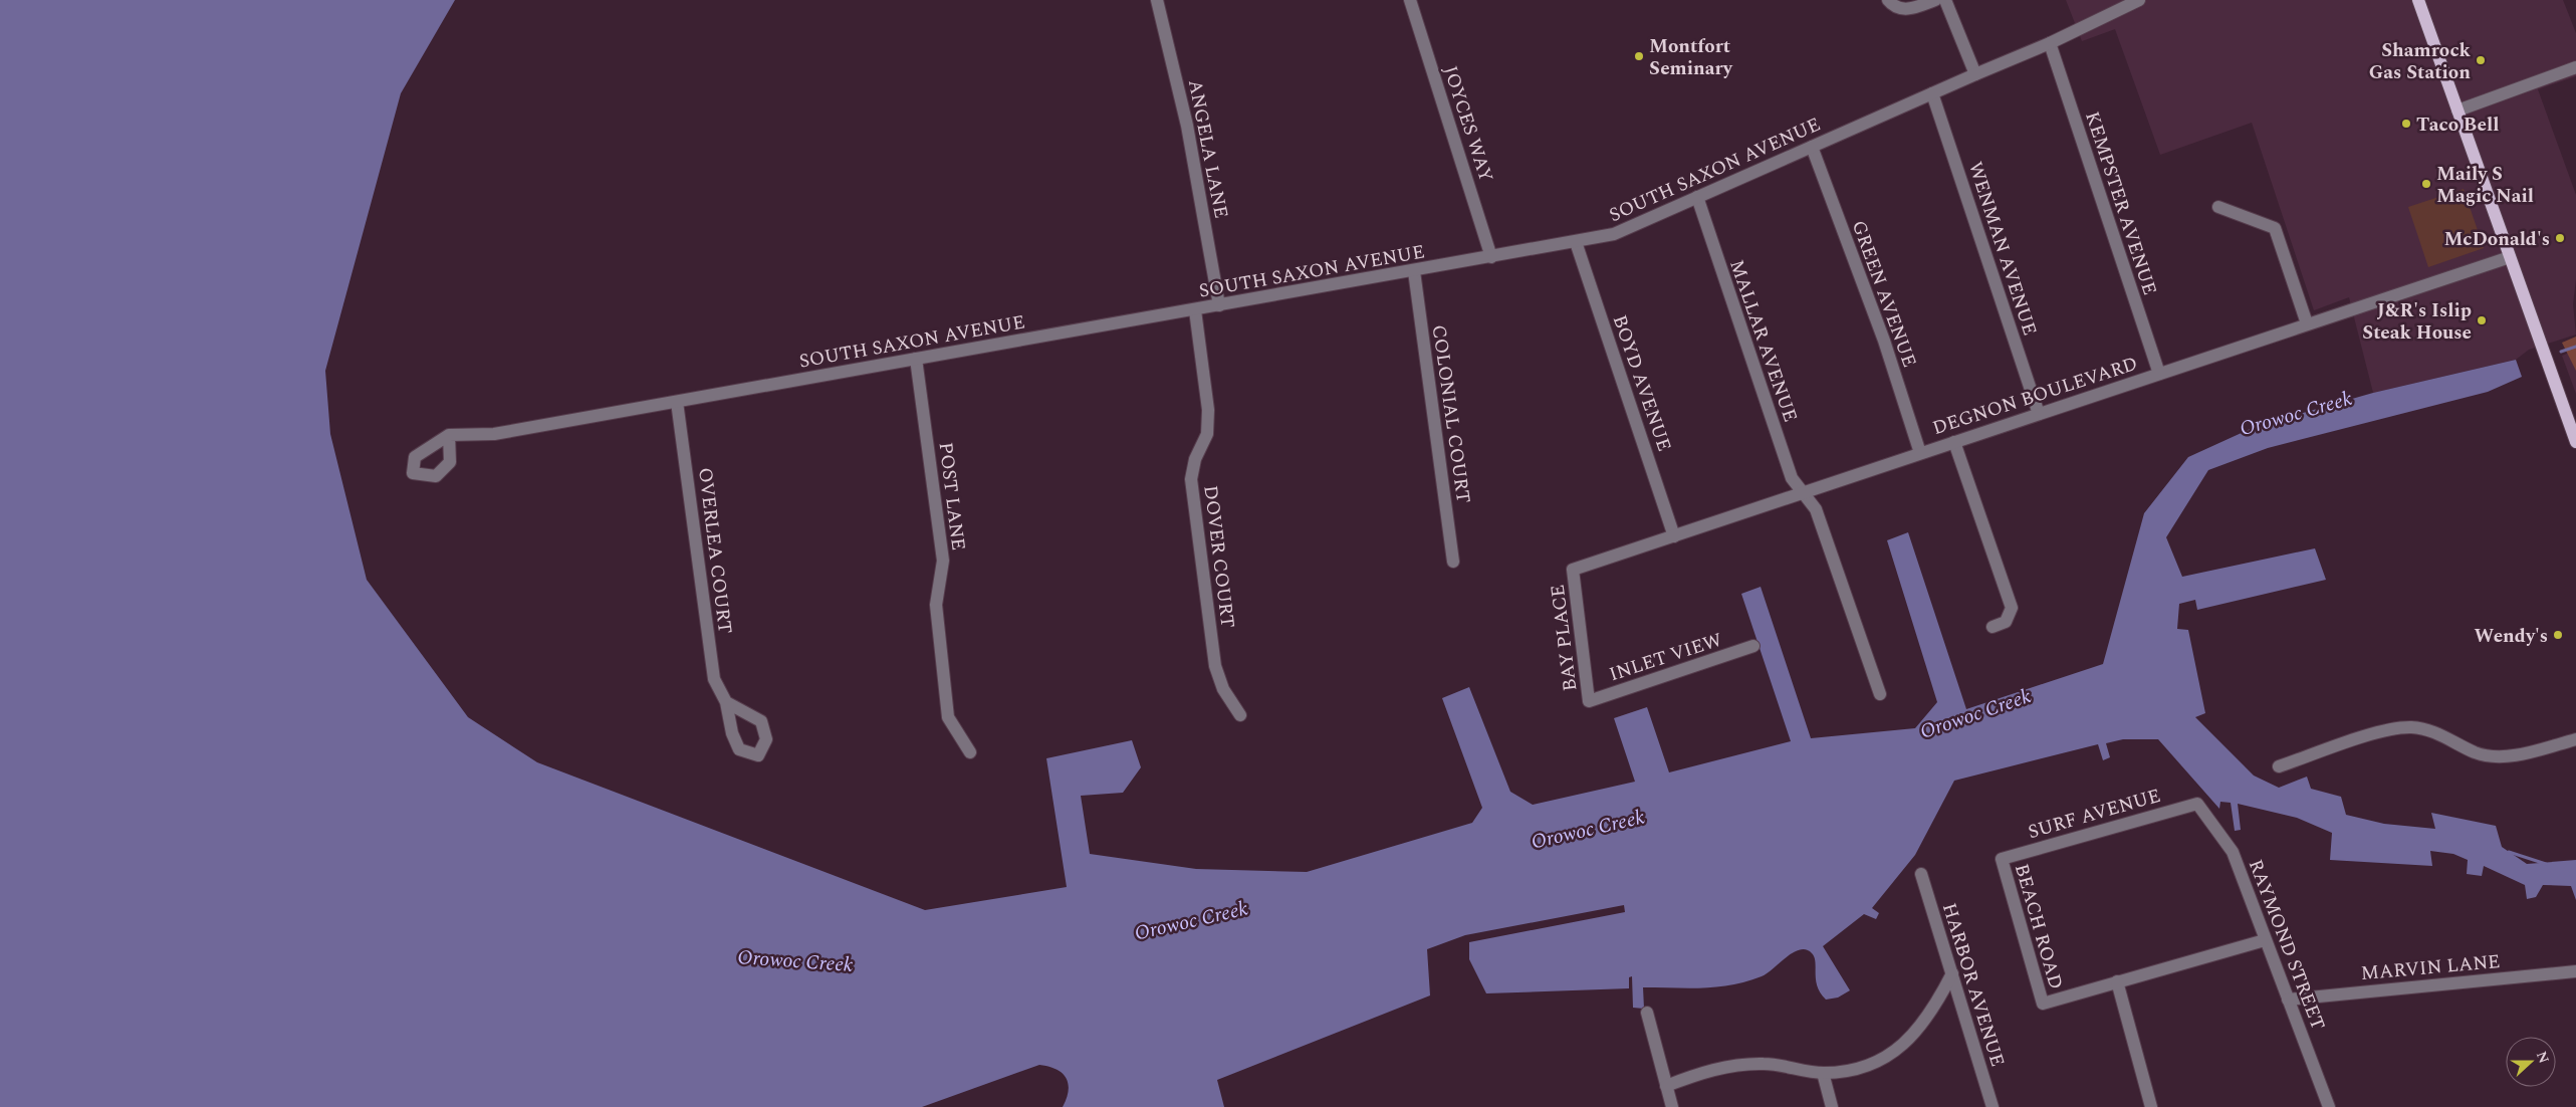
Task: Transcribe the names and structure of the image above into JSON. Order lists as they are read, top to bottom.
{
  "streets": {
    "street": [
      "JOYCES WAY",
      "ANGELA LANE",
      "SOUTH SAXON AVENUE",
      "KEMPSTER AVENUE",
      "WENMAN AVENUE",
      "GREEN AVENUE",
      "MALLAR AVENUE",
      "BOYD AVENUE",
      "DEGNON BOULEVARD",
      "COLONIAL COURT",
      "POST LANE",
      "OVERLEA COURT",
      "DOVER COURT",
      "BAY PLACE",
      "INLET VIEW",
      "SURF AVENUE",
      "BEACH ROAD",
      "RAYMOND STREET",
      "MARVIN LANE",
      "HARBOR AVENUE"
    ]
  },
  "crossings": [
    ["JOYCES WAY", "SOUTH SAXON AVENUE"],
    ["ANGELA LANE", "SOUTH SAXON AVENUE"],
    ["SOUTH SAXON AVENUE", "KEMPSTER AVENUE"],
    ["SOUTH SAXON AVENUE", "WENMAN AVENUE"],
    ["SOUTH SAXON AVENUE", "GREEN AVENUE"],
    ["SOUTH SAXON AVENUE", "MALLAR AVENUE"],
    ["SOUTH SAXON AVENUE", "BOYD AVENUE"],
    ["SOUTH SAXON AVENUE", "COLONIAL COURT"],
    ["SOUTH SAXON AVENUE", "POST LANE"],
    ["SOUTH SAXON AVENUE", "OVERLEA COURT"],
    ["SOUTH SAXON AVENUE", "DOVER COURT"],
    ["KEMPSTER AVENUE", "DEGNON BOULEVARD"],
    ["WENMAN AVENUE", "DEGNON BOULEVARD"],
    ["GREEN AVENUE", "DEGNON BOULEVARD"],
    ["MALLAR AVENUE", "DEGNON BOULEVARD"],
    ["BOYD AVENUE", "DEGNON BOULEVARD"],
    ["DEGNON BOULEVARD", "BAY PLACE"],
    ["BAY PLACE", "INLET VIEW"],
    ["SURF AVENUE", "BEACH ROAD"],
    ["SURF AVENUE", "RAYMOND STREET"],
    ["RAYMOND STREET", "MARVIN LANE"]
  ],
  "water": ["Orowoc Creek"],
  "places": [
    "Montfort Seminary",
    "Shamrock Gas Station",
    "Taco Bell",
    "Maily S Magic Nail",
    "McDonald's",
    "J&R's Islip Steak House",
    "Wendy's"
  ],
  "north": "right"
}
